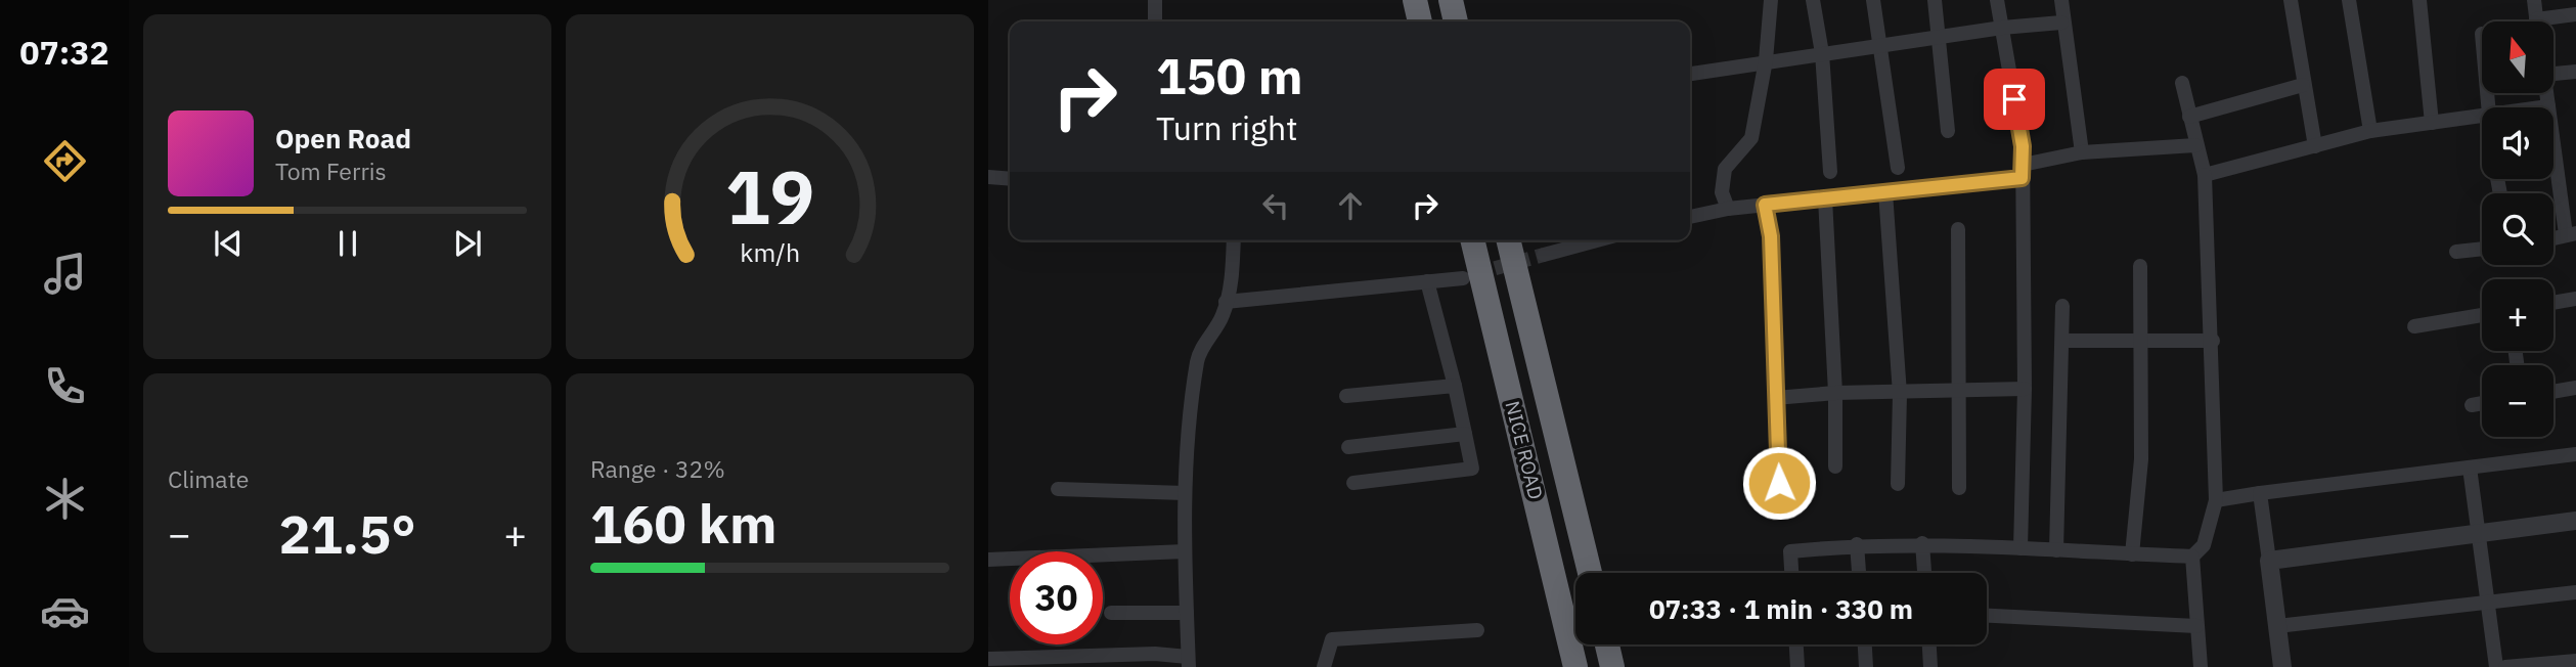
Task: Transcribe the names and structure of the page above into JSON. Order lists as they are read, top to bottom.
{
  "streets": {
    "highway": ["NICE ROAD"]
  },
  "north": "top",
  "page": {
    "tabs": "07:32",
    "map_buttons": ["+", "−"],
    "turn": ["150 m", "Turn right"],
    "song": ["Open Road", "Tom Ferris"],
    "tile": [
      "Climate",
      ["Range · 32%", "160 km"]
    ],
    "heat": ["−", "21.5°", "+"],
    "limit": "30",
    "trip": "07:33 · 1 min · 330 m",
    "gauge": ["19", "km/h"]
  }
}
